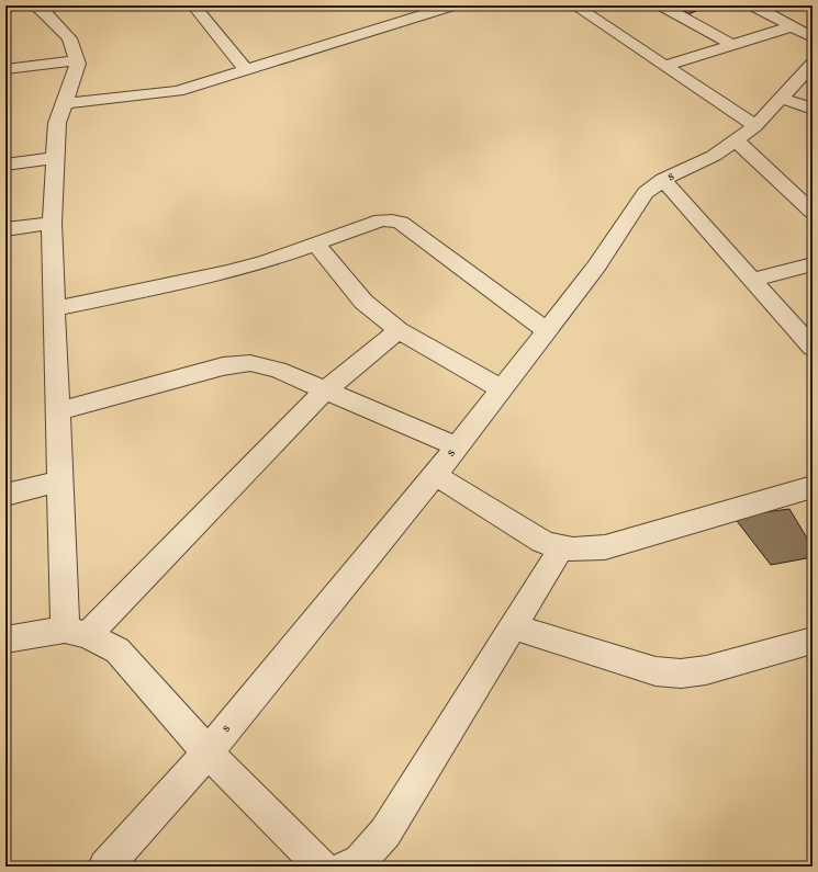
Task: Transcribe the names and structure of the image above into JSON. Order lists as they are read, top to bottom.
{
  "streets": {
    "street": ["s"]
  }
}
